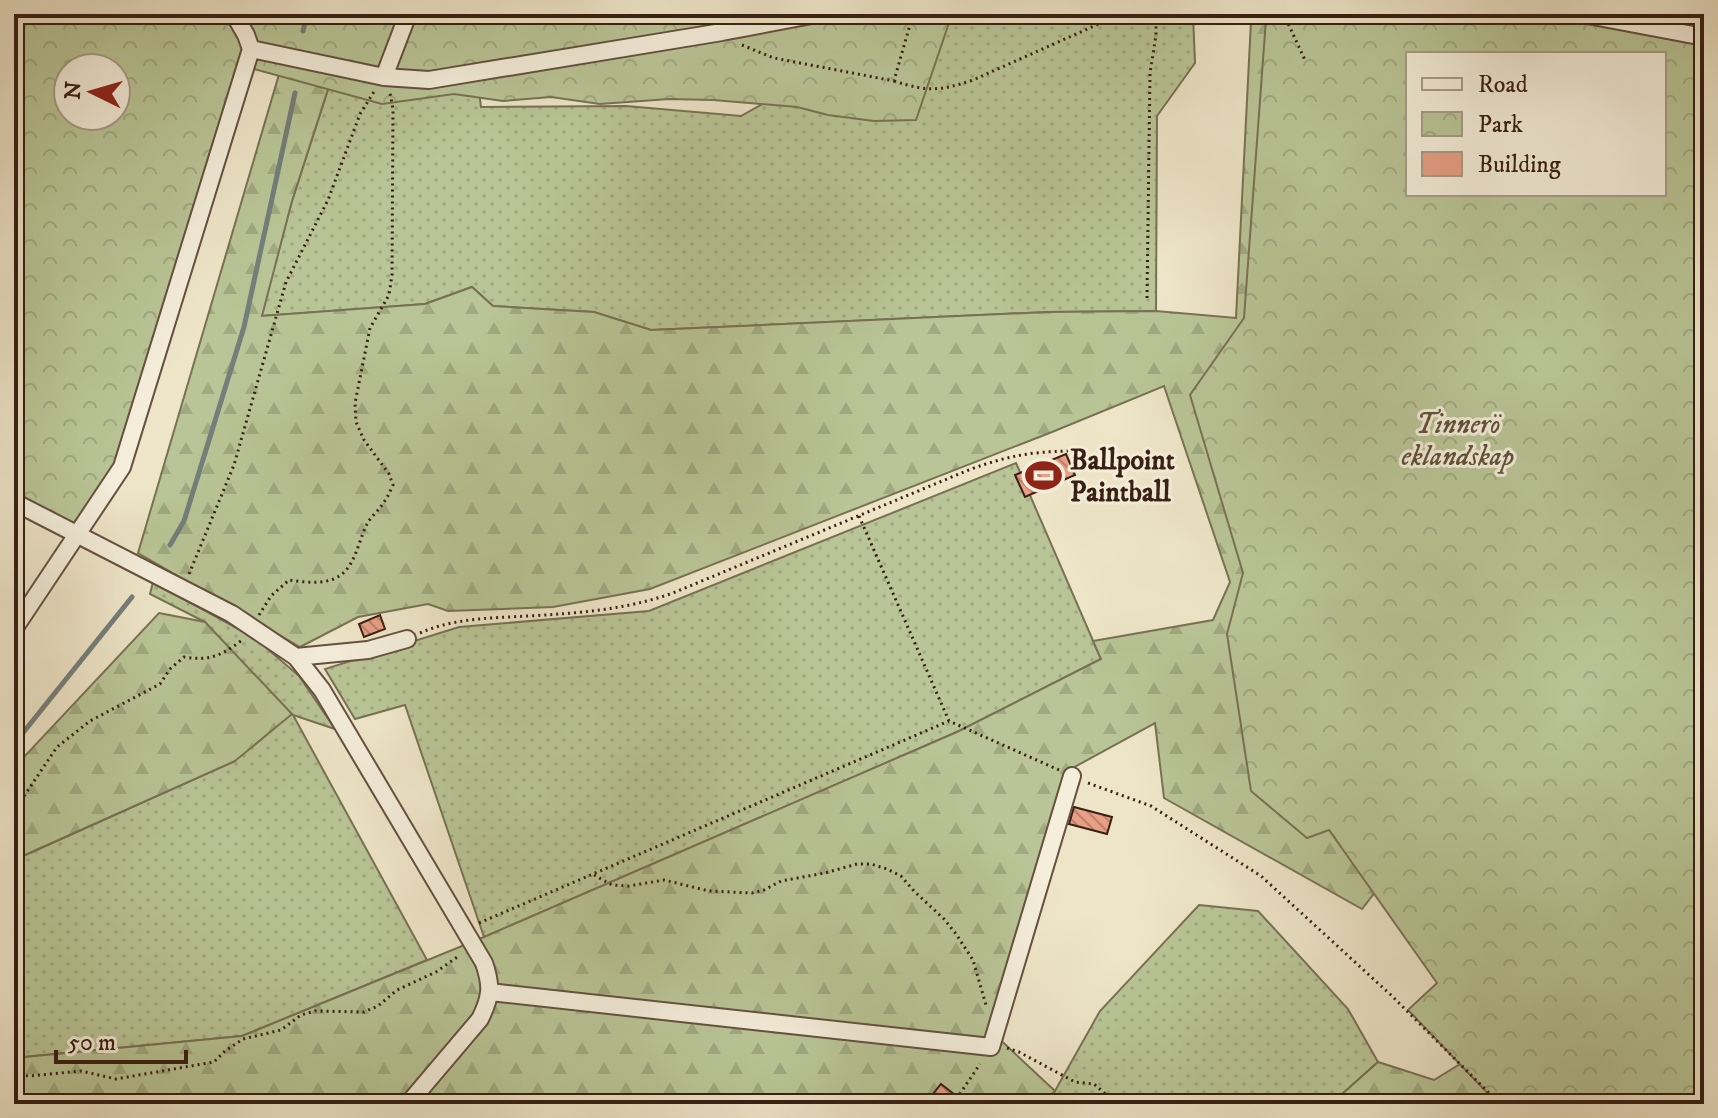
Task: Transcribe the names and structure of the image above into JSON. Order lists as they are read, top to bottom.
{
  "parks": ["Tinnerö eklandskap"],
  "places": {
    "sports": ["Ballpoint Paintball"]
  },
  "legend": ["Road", "Park", "Building"],
  "scale_bar": "50 m",
  "north": "left"
}
